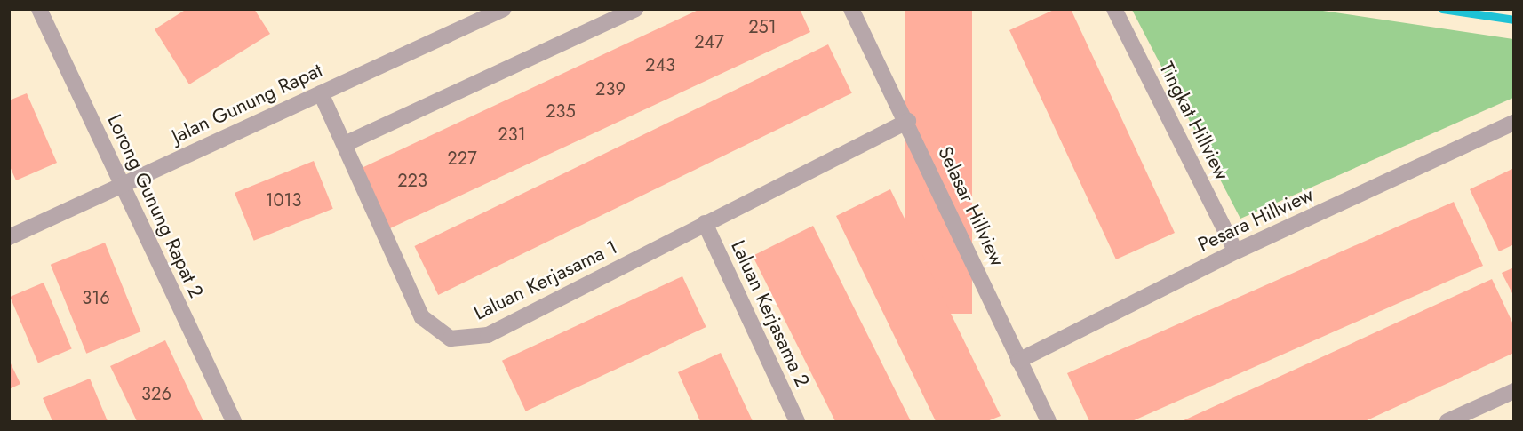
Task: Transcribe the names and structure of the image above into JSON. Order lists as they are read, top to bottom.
{
  "streets": {
    "street": [
      "Jalan Gunung Rapat",
      "Tingkat Hillview",
      "Lorong Gunung Rapat 2",
      "Selasar Hillview",
      "Pesara Hillview",
      "Laluan Kerjasama 1",
      "Laluan Kerjasama 2"
    ]
  },
  "crossings": [
    ["Jalan Gunung Rapat", "Lorong Gunung Rapat 2"],
    ["Jalan Gunung Rapat", "Laluan Kerjasama 1"],
    ["Tingkat Hillview", "Pesara Hillview"],
    ["Selasar Hillview", "Pesara Hillview"],
    ["Selasar Hillview", "Laluan Kerjasama 1"],
    ["Laluan Kerjasama 1", "Laluan Kerjasama 2"]
  ],
  "house_numbers": [
    "251",
    "247",
    "243",
    "239",
    "235",
    "231",
    "227",
    "223",
    "1013",
    "316",
    "326"
  ]
}
